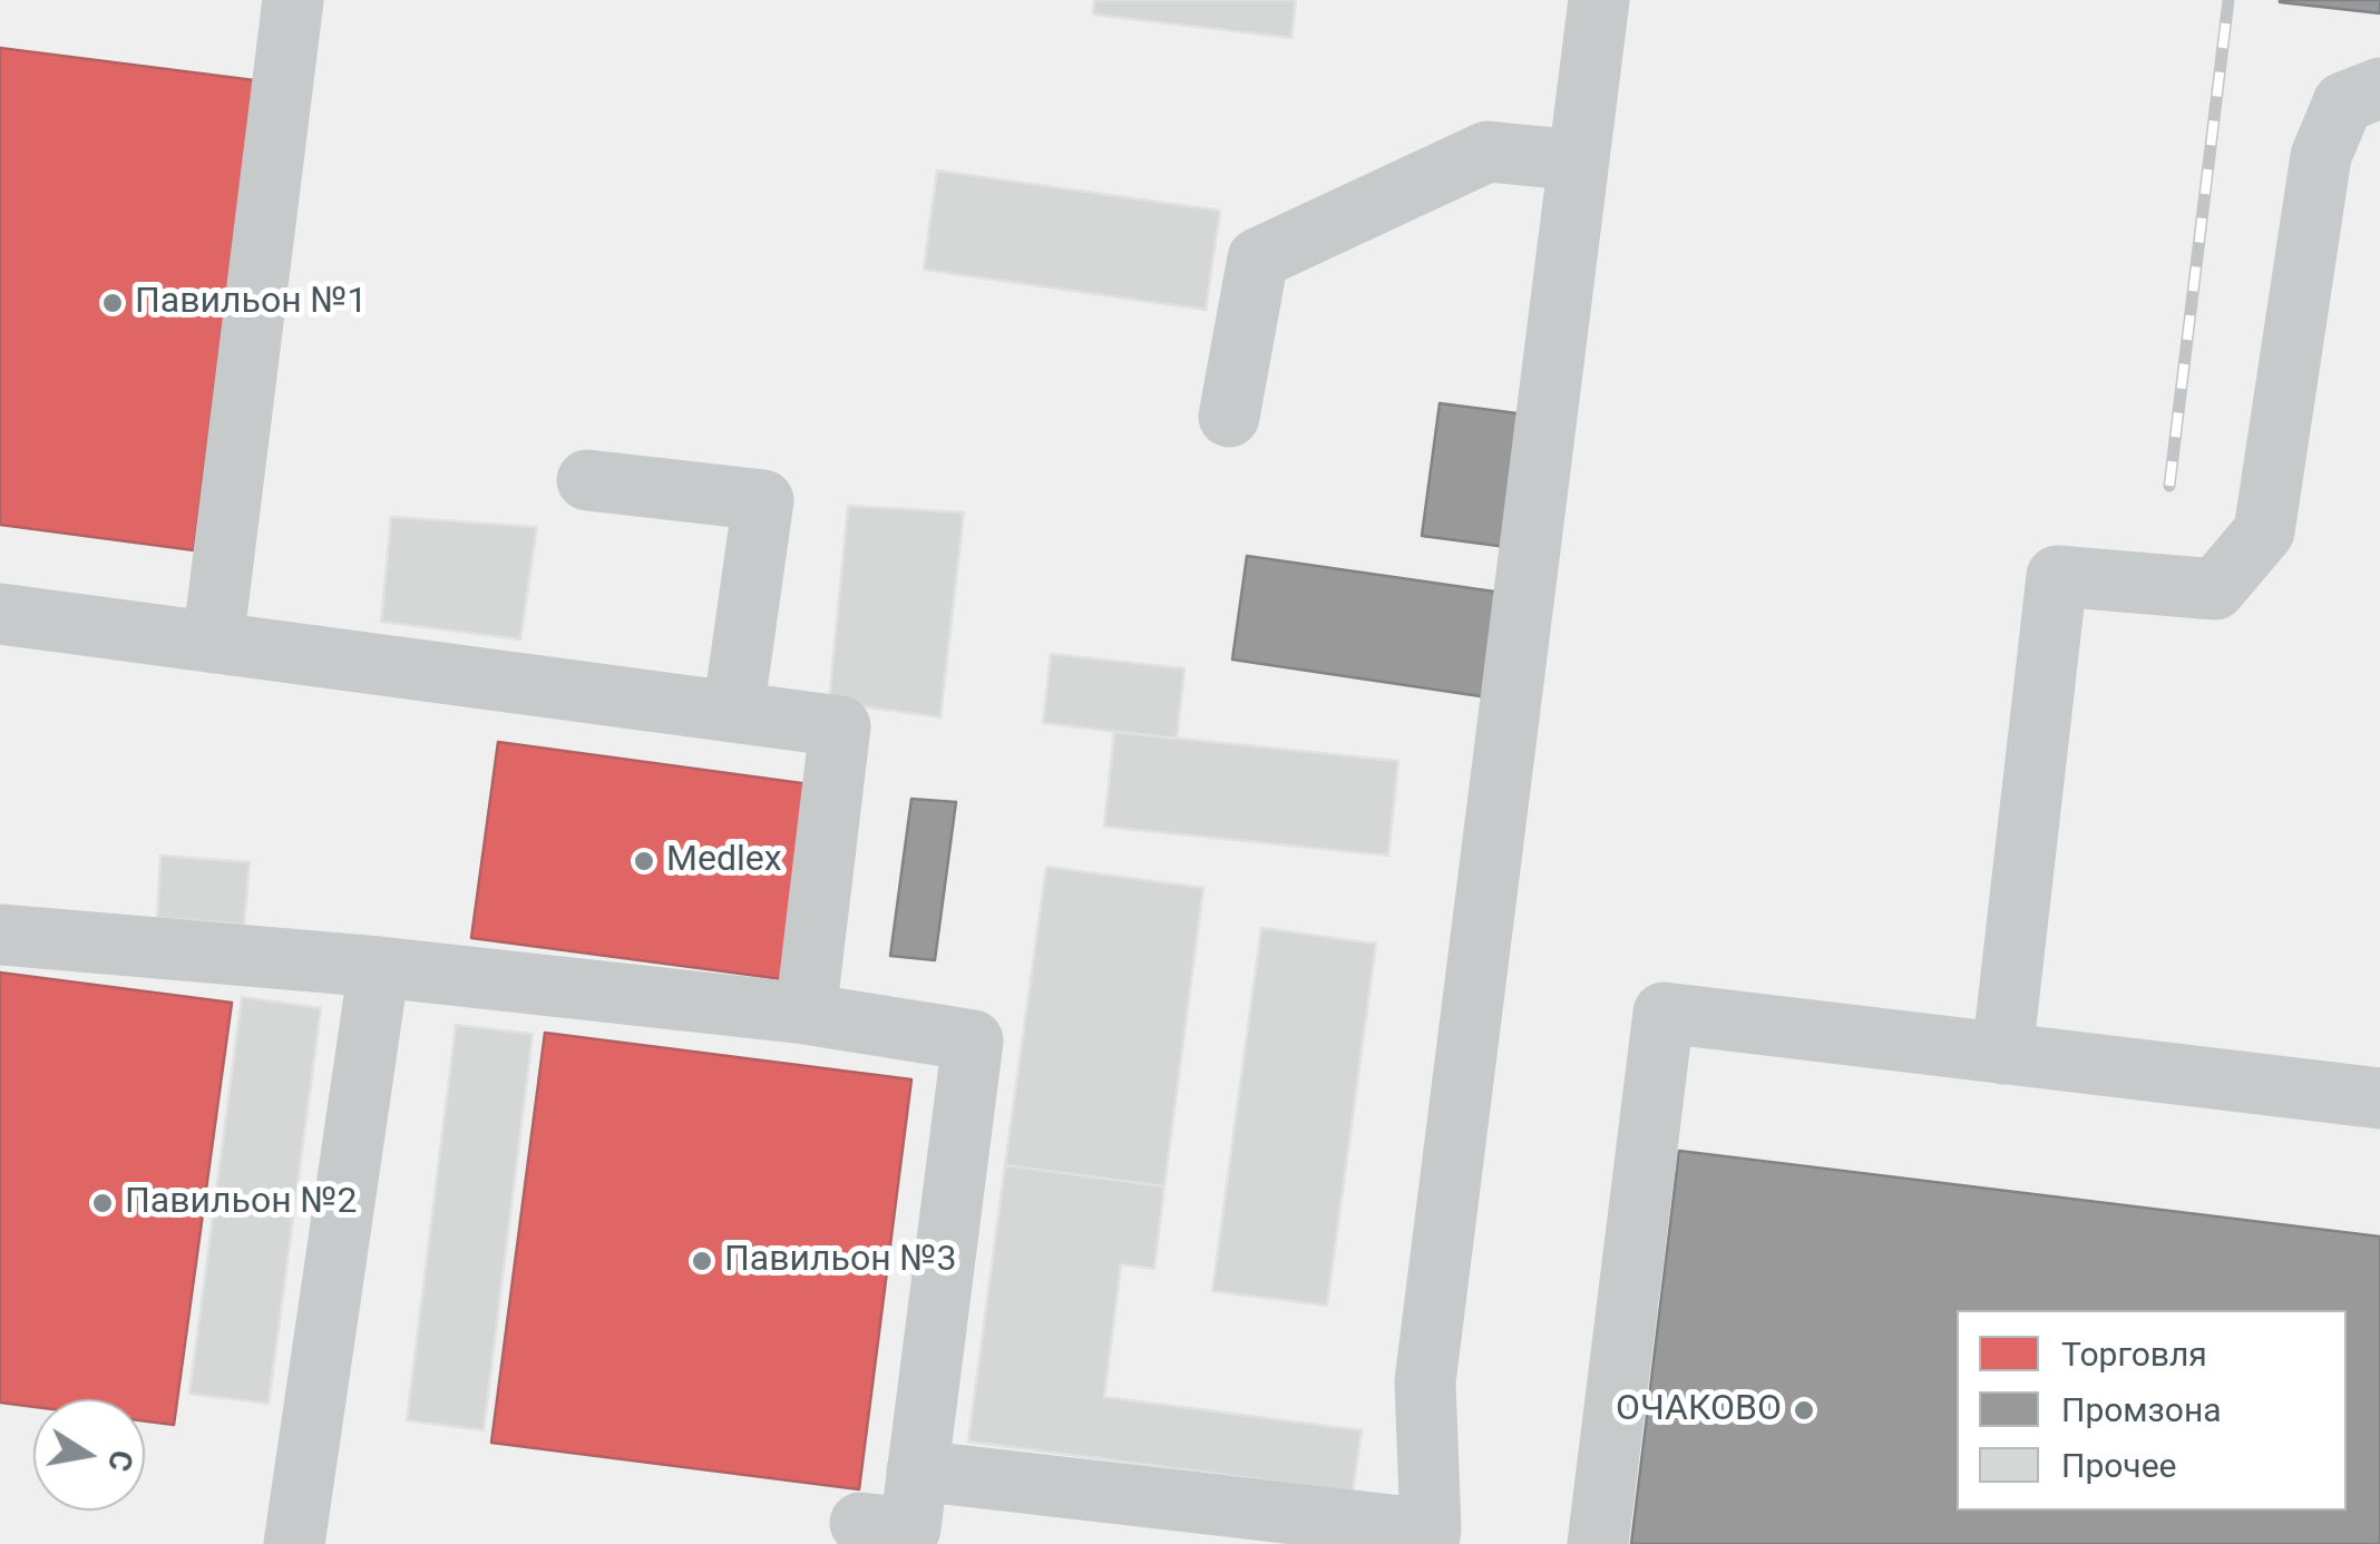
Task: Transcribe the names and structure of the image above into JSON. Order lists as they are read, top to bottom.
{
  "places": [
    "Павильон №1",
    "Medlex",
    "Павильон №2",
    "Павильон №3",
    "ОЧАКОВО"
  ],
  "legend": ["Торговля", "Промзона", "Прочее"],
  "north": "right"
}
